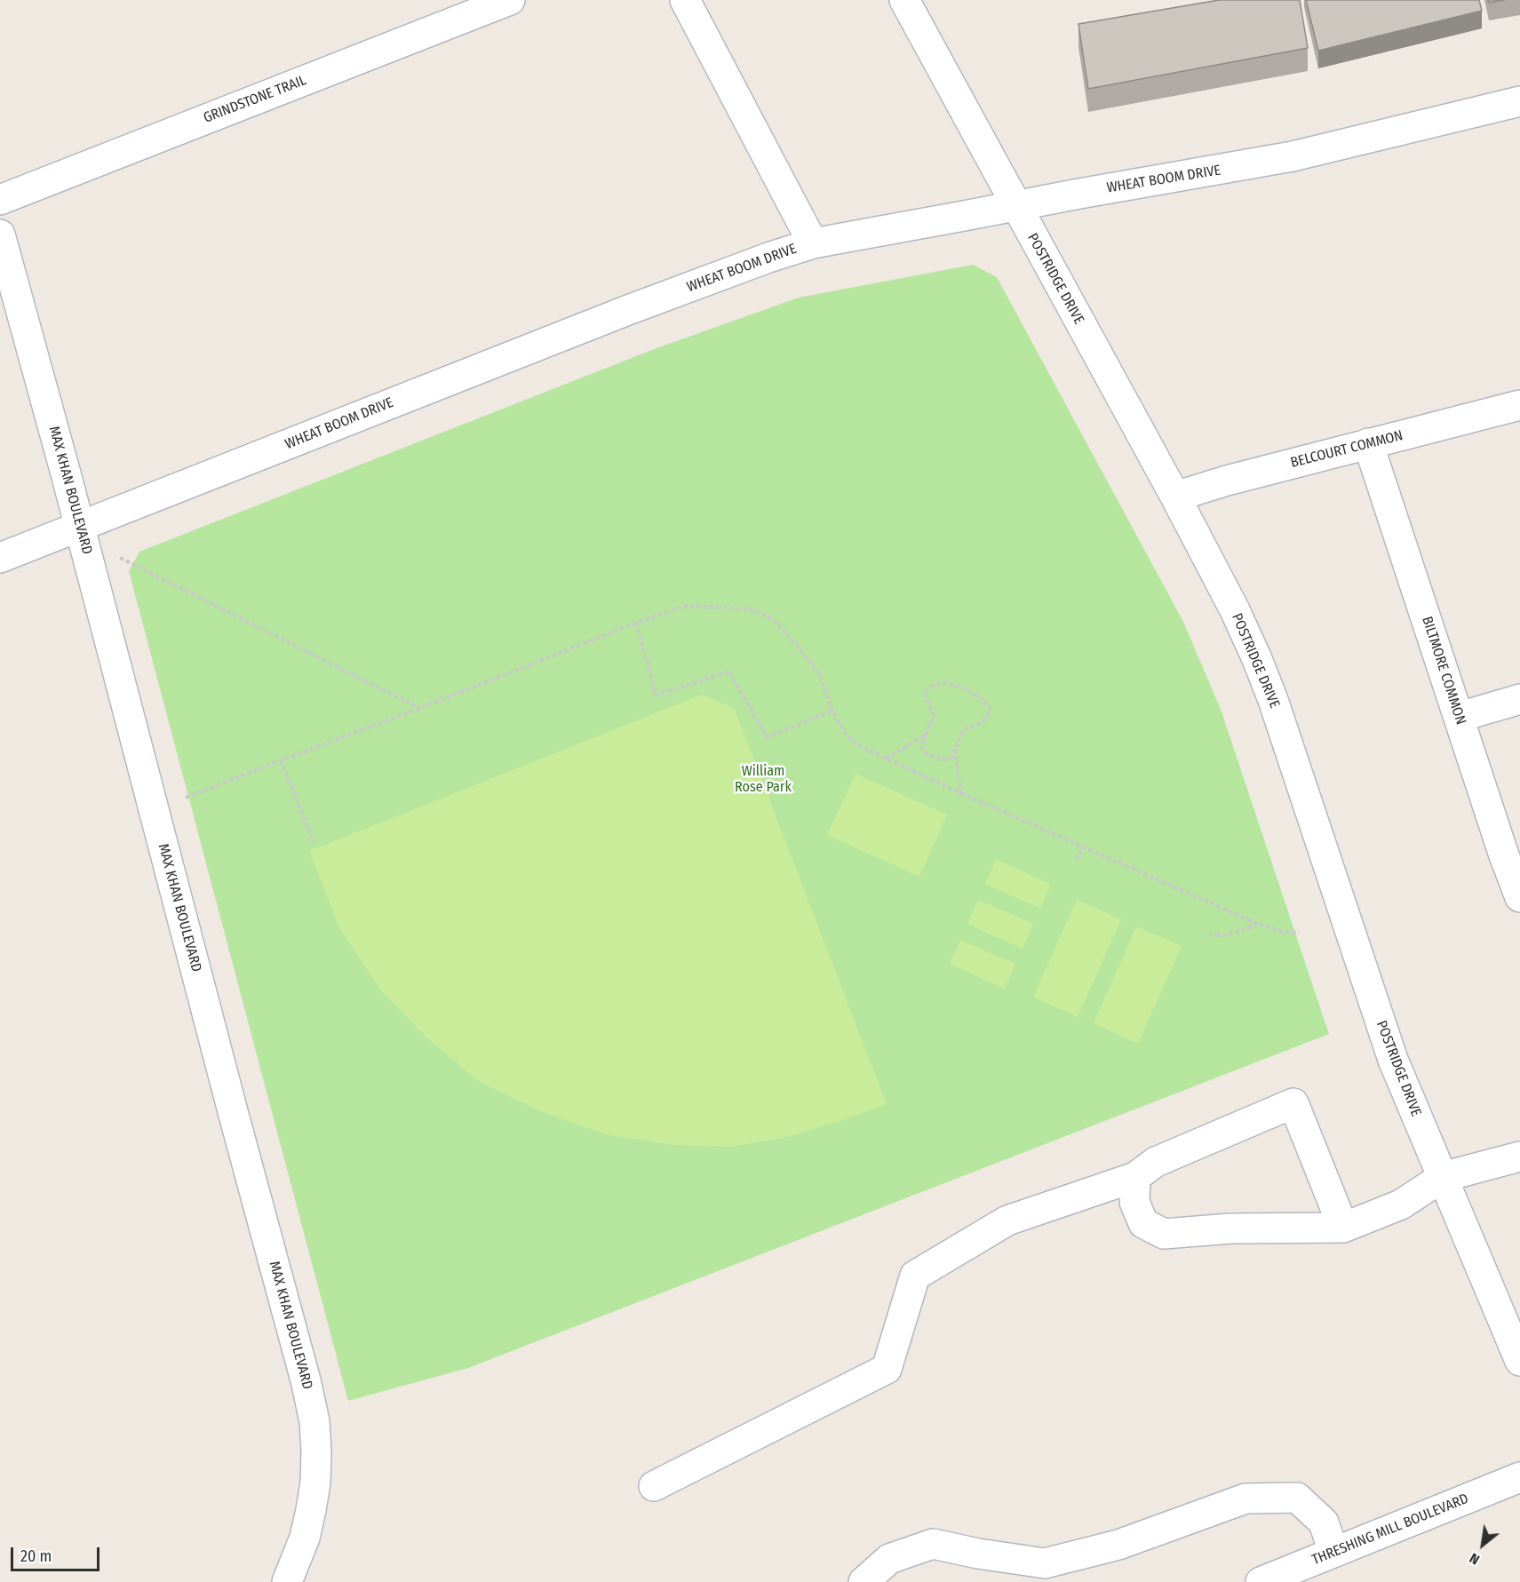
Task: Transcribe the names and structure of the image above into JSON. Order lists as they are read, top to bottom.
{
  "streets": {
    "street": [
      "GRINDSTONE TRAIL",
      "WHEAT BOOM DRIVE",
      "POSTRIDGE DRIVE",
      "BELCOURT COMMON",
      "MAX KHAN BOULEVARD",
      "BILTMORE COMMON",
      "THRESHING MILL BOULEVARD"
    ]
  },
  "crossings": [
    ["WHEAT BOOM DRIVE", "POSTRIDGE DRIVE"],
    ["WHEAT BOOM DRIVE", "MAX KHAN BOULEVARD"],
    ["POSTRIDGE DRIVE", "BELCOURT COMMON"],
    ["BELCOURT COMMON", "BILTMORE COMMON"]
  ],
  "parks": ["William Rose Park"],
  "scale_bar": "20 m",
  "north": "bottom left"
}
